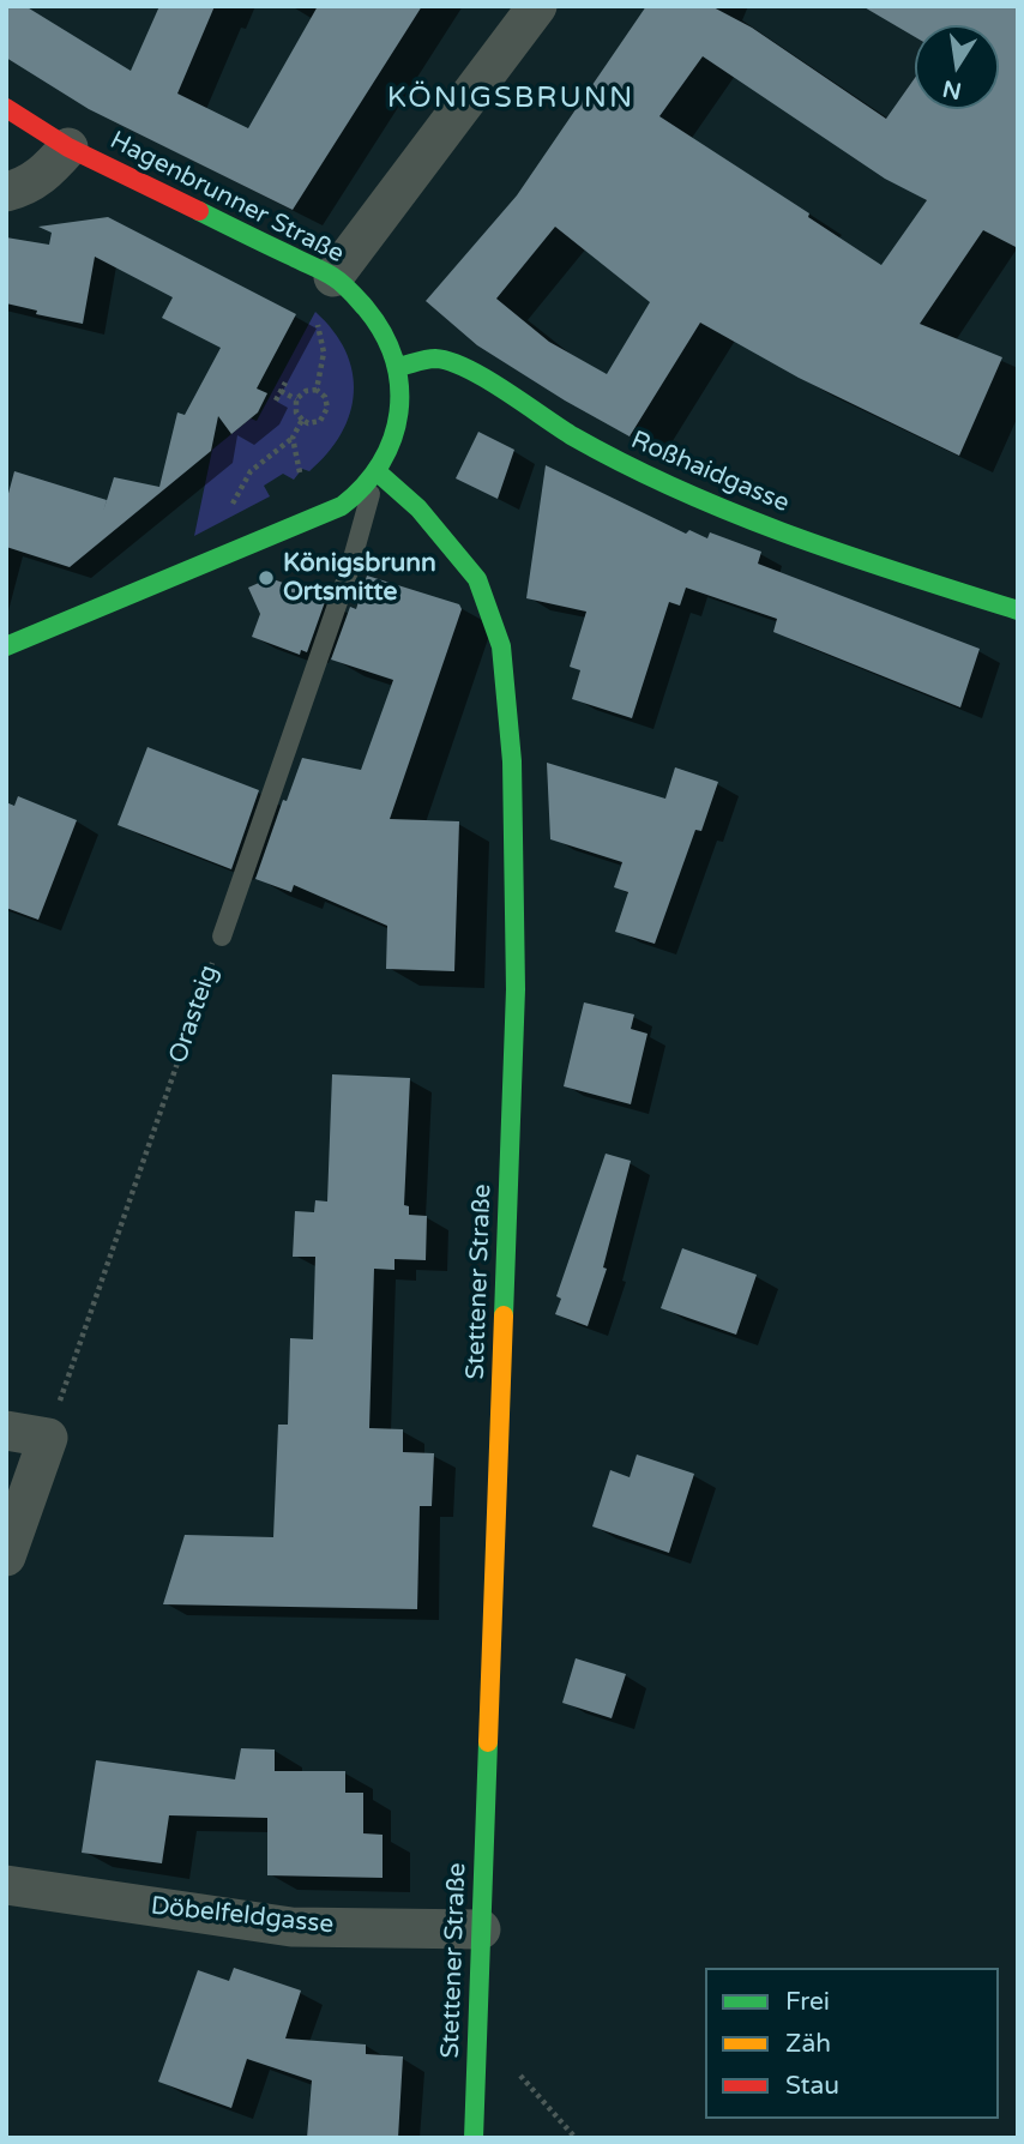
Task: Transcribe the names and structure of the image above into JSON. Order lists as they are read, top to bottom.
{
  "streets": {
    "street": [
      "Hagenbrunner Straße",
      "Roßhaidgasse",
      "Stettener Straße",
      "Döbelfeldgasse"
    ],
    "lane": ["Orasteig"]
  },
  "crossings": [
    ["Hagenbrunner Straße", "Roßhaidgasse"],
    ["Hagenbrunner Straße", "Orasteig"],
    ["Hagenbrunner Straße", "Stettener Straße"],
    ["Orasteig", "Stettener Straße"],
    ["Stettener Straße", "Döbelfeldgasse"]
  ],
  "districts": ["KÖNIGSBRUNN"],
  "places": ["Königsbrunn Ortsmitte"],
  "legend": ["Frei", "Zäh", "Stau"],
  "north": "bottom"
}
